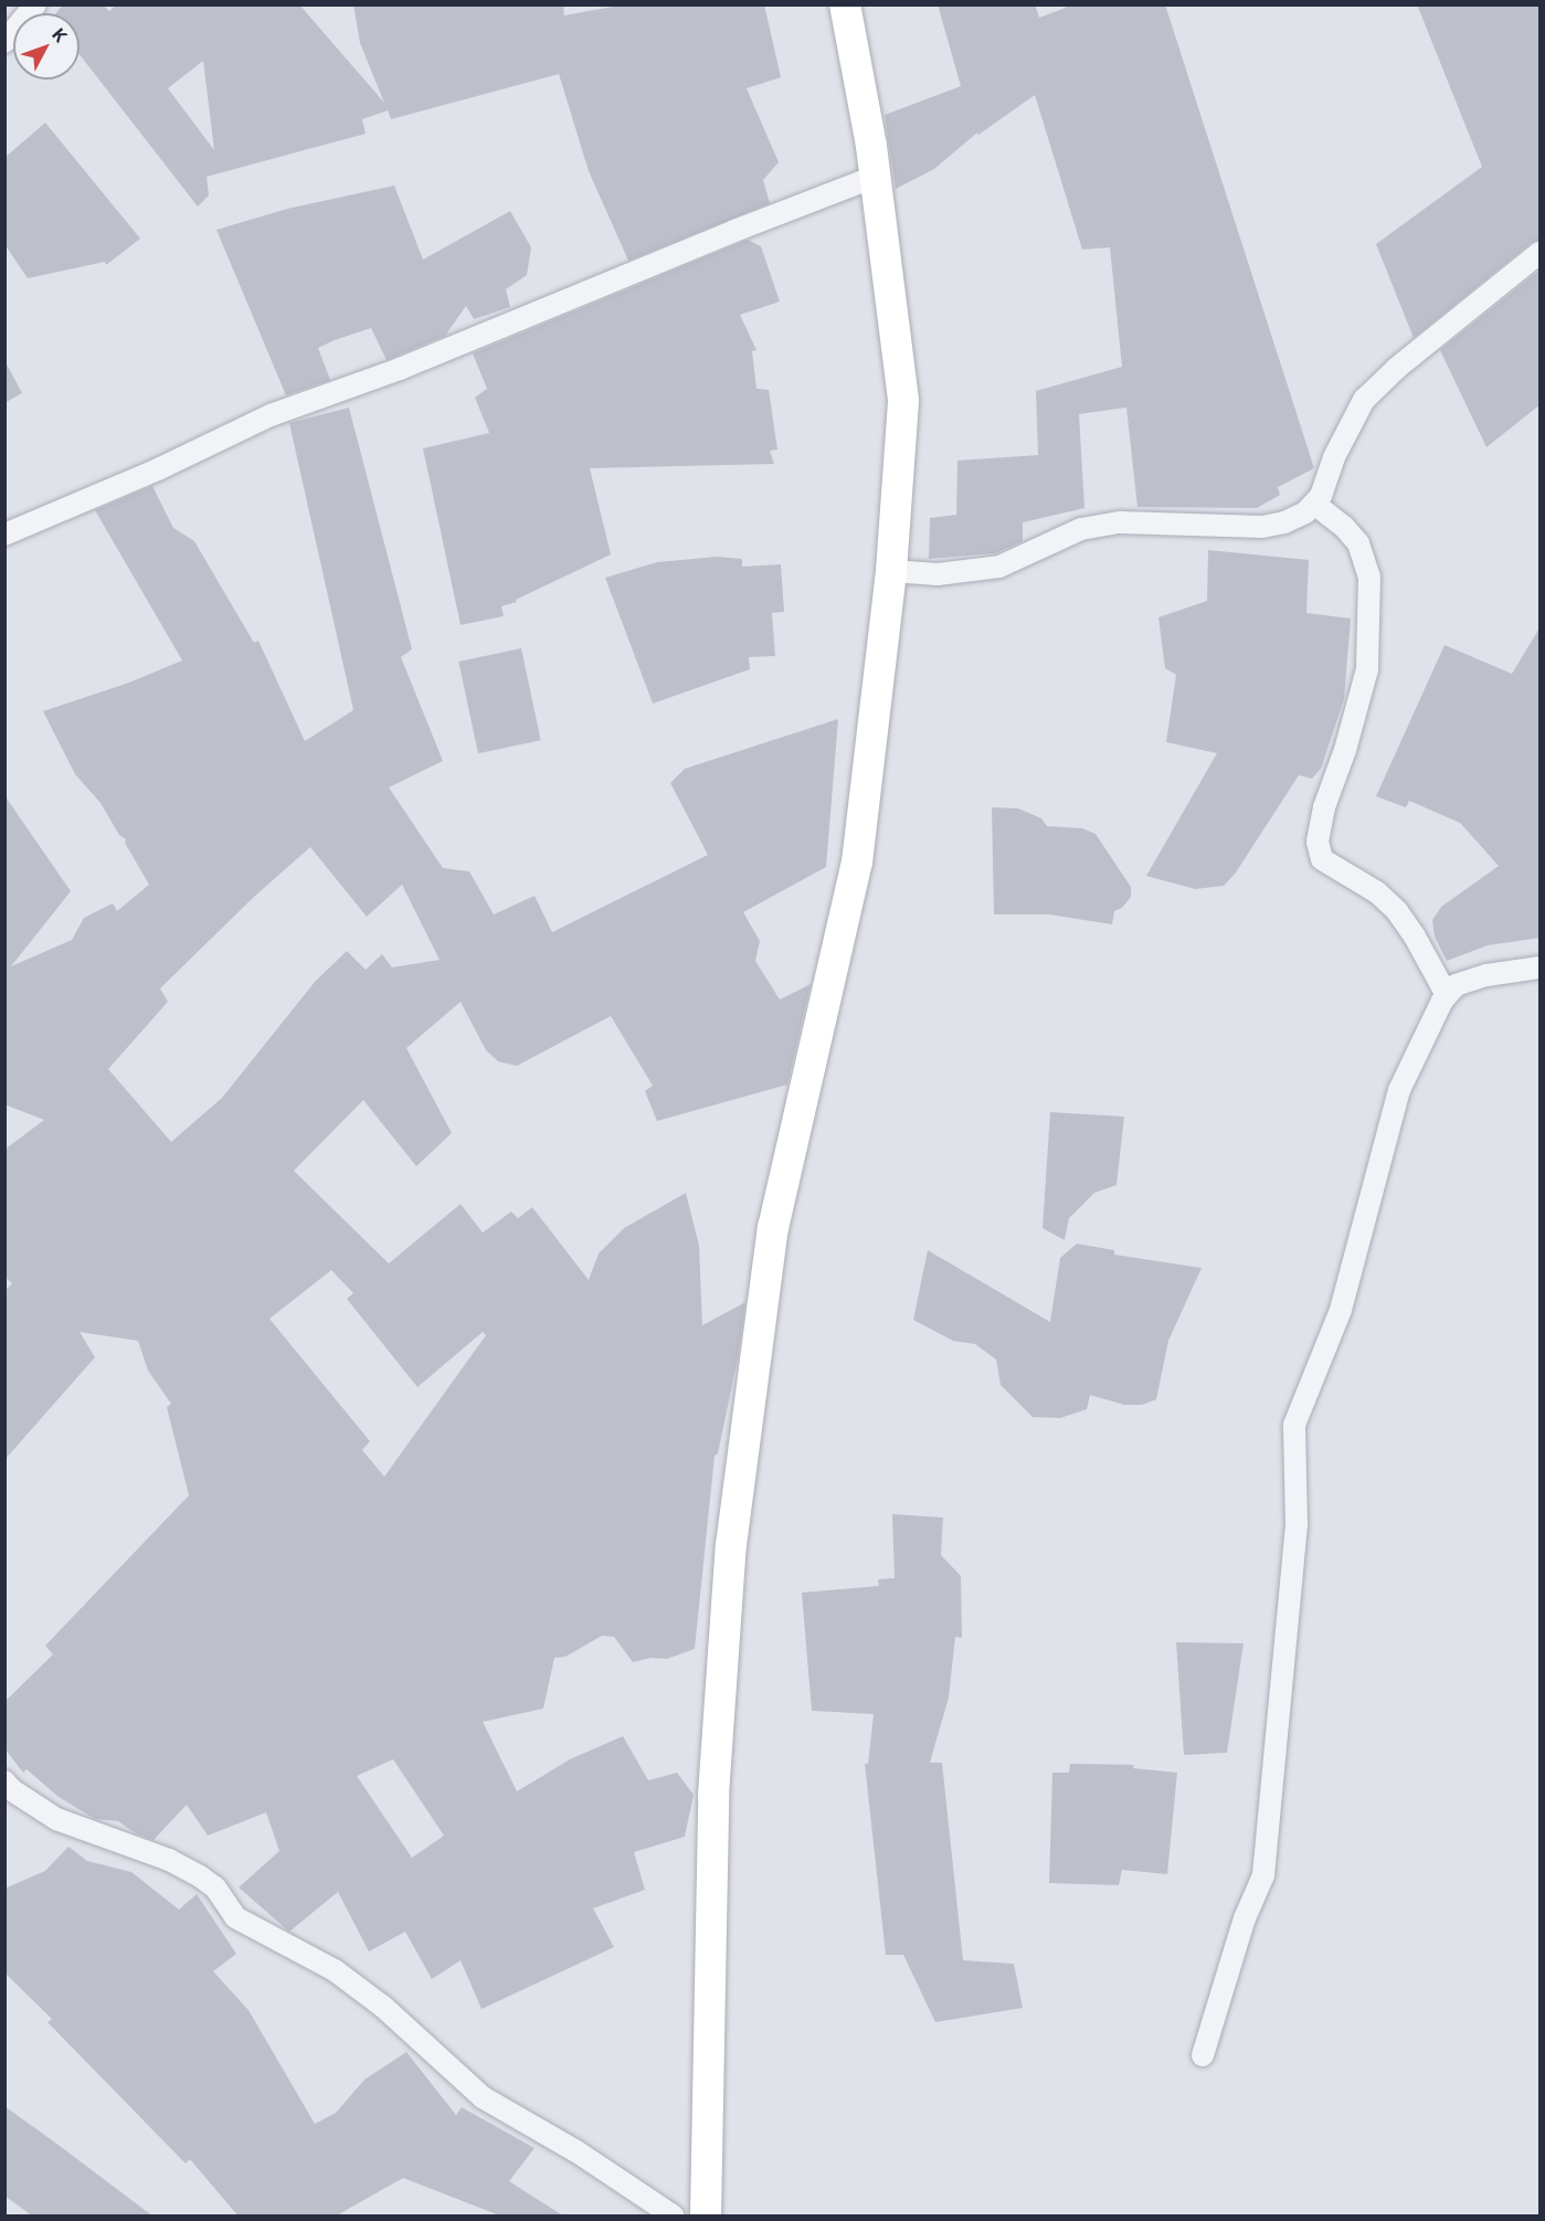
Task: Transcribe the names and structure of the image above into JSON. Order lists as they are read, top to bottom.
{
  "north": "top right"
}
